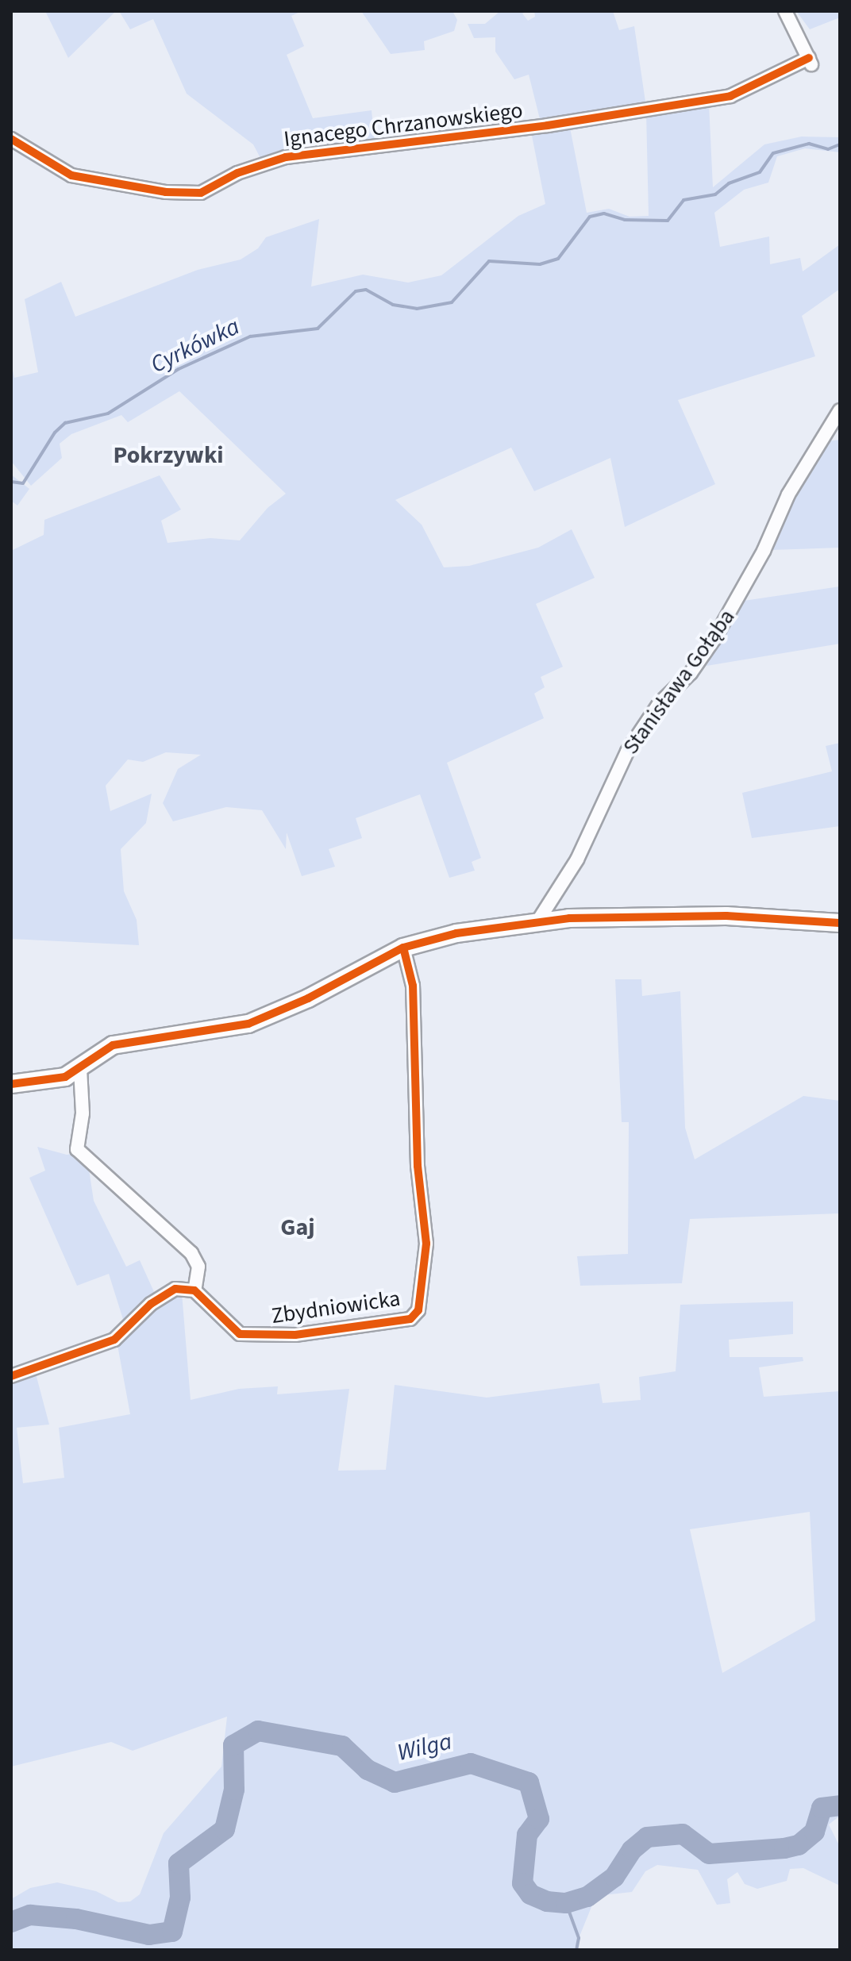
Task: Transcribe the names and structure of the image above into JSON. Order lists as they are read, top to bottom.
{
  "streets": {
    "street": ["Ignacego Chrzanowskiego", "Stanisława Gołąba", "Zbydniowicka"]
  },
  "districts": ["Pokrzywki", "Gaj"],
  "water": ["Cyrkówka", "Wilga"]
}
